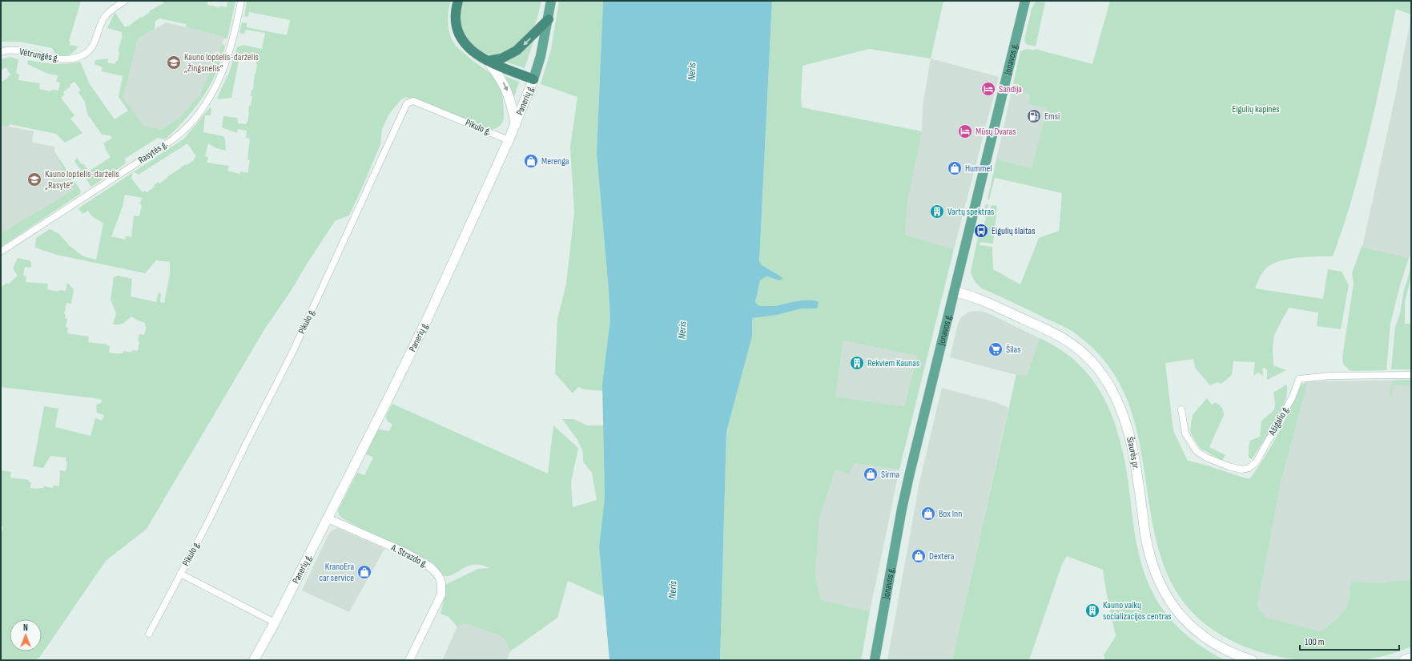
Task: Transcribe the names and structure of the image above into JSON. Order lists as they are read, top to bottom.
{
  "streets": {
    "main road": ["Jonavos g.", "Panerių g.", "Šiaurės pr."],
    "street": [
      "Vėtrungės g.",
      "Pikulo g.",
      "Rasytės g.",
      "Ašigalio g.",
      "A. Strazdo g."
    ]
  },
  "crossings": [
    ["Jonavos g.", "Šiaurės pr."],
    ["Panerių g.", "Pikulo g."],
    ["Panerių g.", "A. Strazdo g."]
  ],
  "water": ["Neris"],
  "parks": ["Eigulių kapinės"],
  "places": {
    "school or university": ["Kauno lopšelis-darželis „Žingsnelis“", "Kauno lopšelis-darželis „Rasytė“"],
    "hotel": ["Sandija", "Mūsų Dvaras"],
    "fuel station": ["Emsi"],
    "shop": [
      "Merenga",
      "Hummel",
      "Sirma",
      "Box Inn",
      "Dextera",
      "KranoEra car service"
    ],
    "building": ["Vartų spektras", "Rekviem Kaunas", "Kauno vaikų socializacijos centras"],
    "bus stop": ["Eigulių šlaitas"],
    "supermarket": ["Šilas"]
  },
  "scale_bar": "100 m",
  "north": "top"
}
